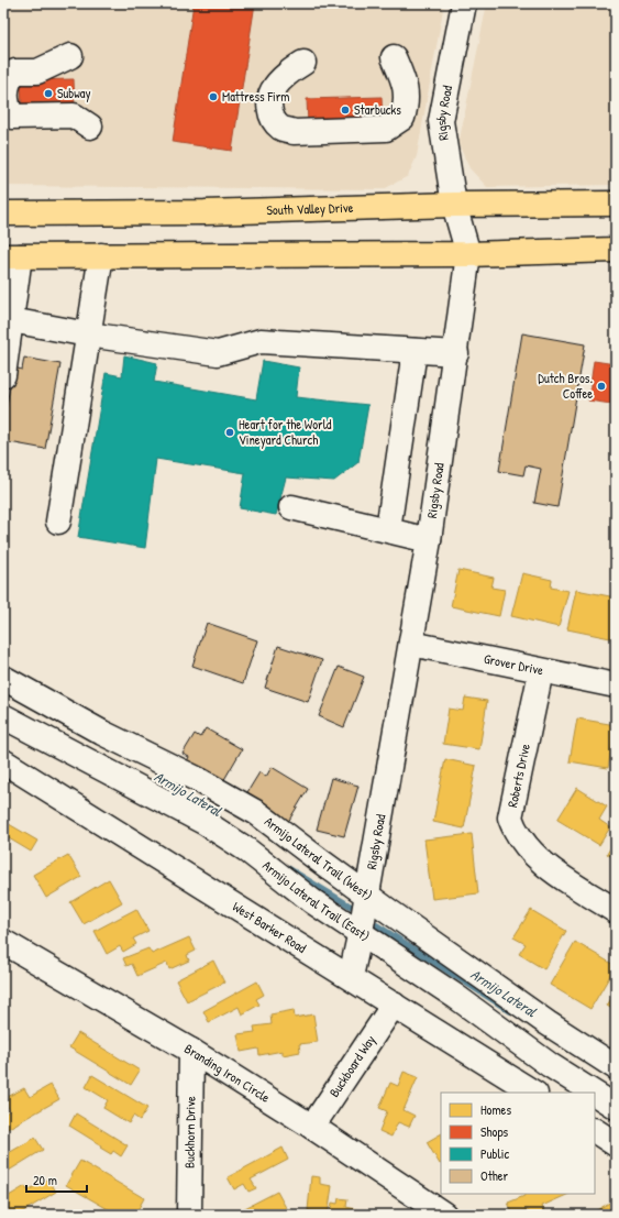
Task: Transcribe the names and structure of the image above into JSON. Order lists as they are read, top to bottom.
{
  "streets": {
    "main road": ["South Valley Drive"],
    "street": [
      "Rigsby Road",
      "Grover Drive",
      "Roberts Drive",
      "Armijo Lateral Trail (West)",
      "Armijo Lateral Trail (East)",
      "West Barker Road",
      "Buckboard Way",
      "Branding Iron Circle",
      "Buckhorn Drive"
    ]
  },
  "crossings": [
    ["Rigsby Road", "South Valley Drive"],
    ["Rigsby Road", "Grover Drive"],
    ["Rigsby Road", "Armijo Lateral Trail (West)"],
    ["Rigsby Road", "Armijo Lateral Trail (East)"],
    ["Rigsby Road", "West Barker Road"],
    ["Grover Drive", "Roberts Drive"],
    ["West Barker Road", "Buckboard Way"],
    ["Buckboard Way", "Branding Iron Circle"],
    ["Branding Iron Circle", "Buckhorn Drive"]
  ],
  "water": ["Armijo Lateral"],
  "places": [
    "Subway",
    "Mattress Firm",
    "Starbucks",
    "Dutch Bros. Coffee",
    "Heart for the World Vineyard Church"
  ],
  "legend": [
    "Homes",
    "Shops",
    "Public",
    "Other"
  ],
  "scale_bar": "20 m"
}
